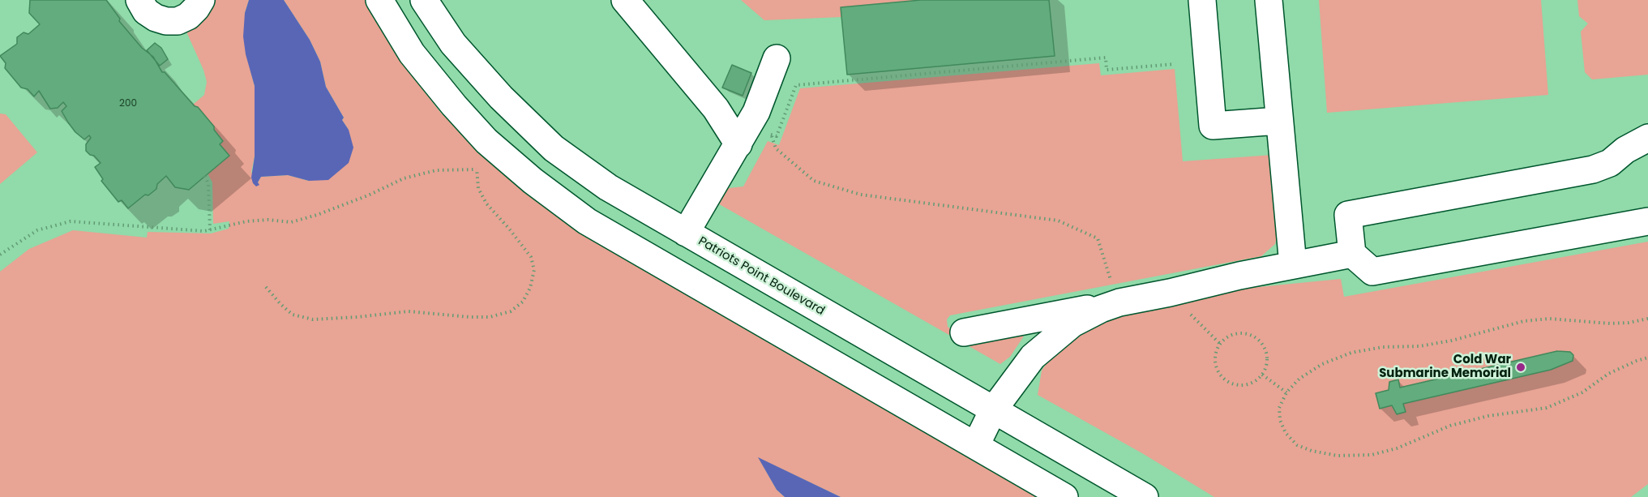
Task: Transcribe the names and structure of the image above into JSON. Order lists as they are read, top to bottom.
{
  "streets": {
    "street": ["Patriots Point Boulevard"]
  },
  "places": ["Cold War Submarine Memorial"],
  "house_numbers": ["200"]
}
